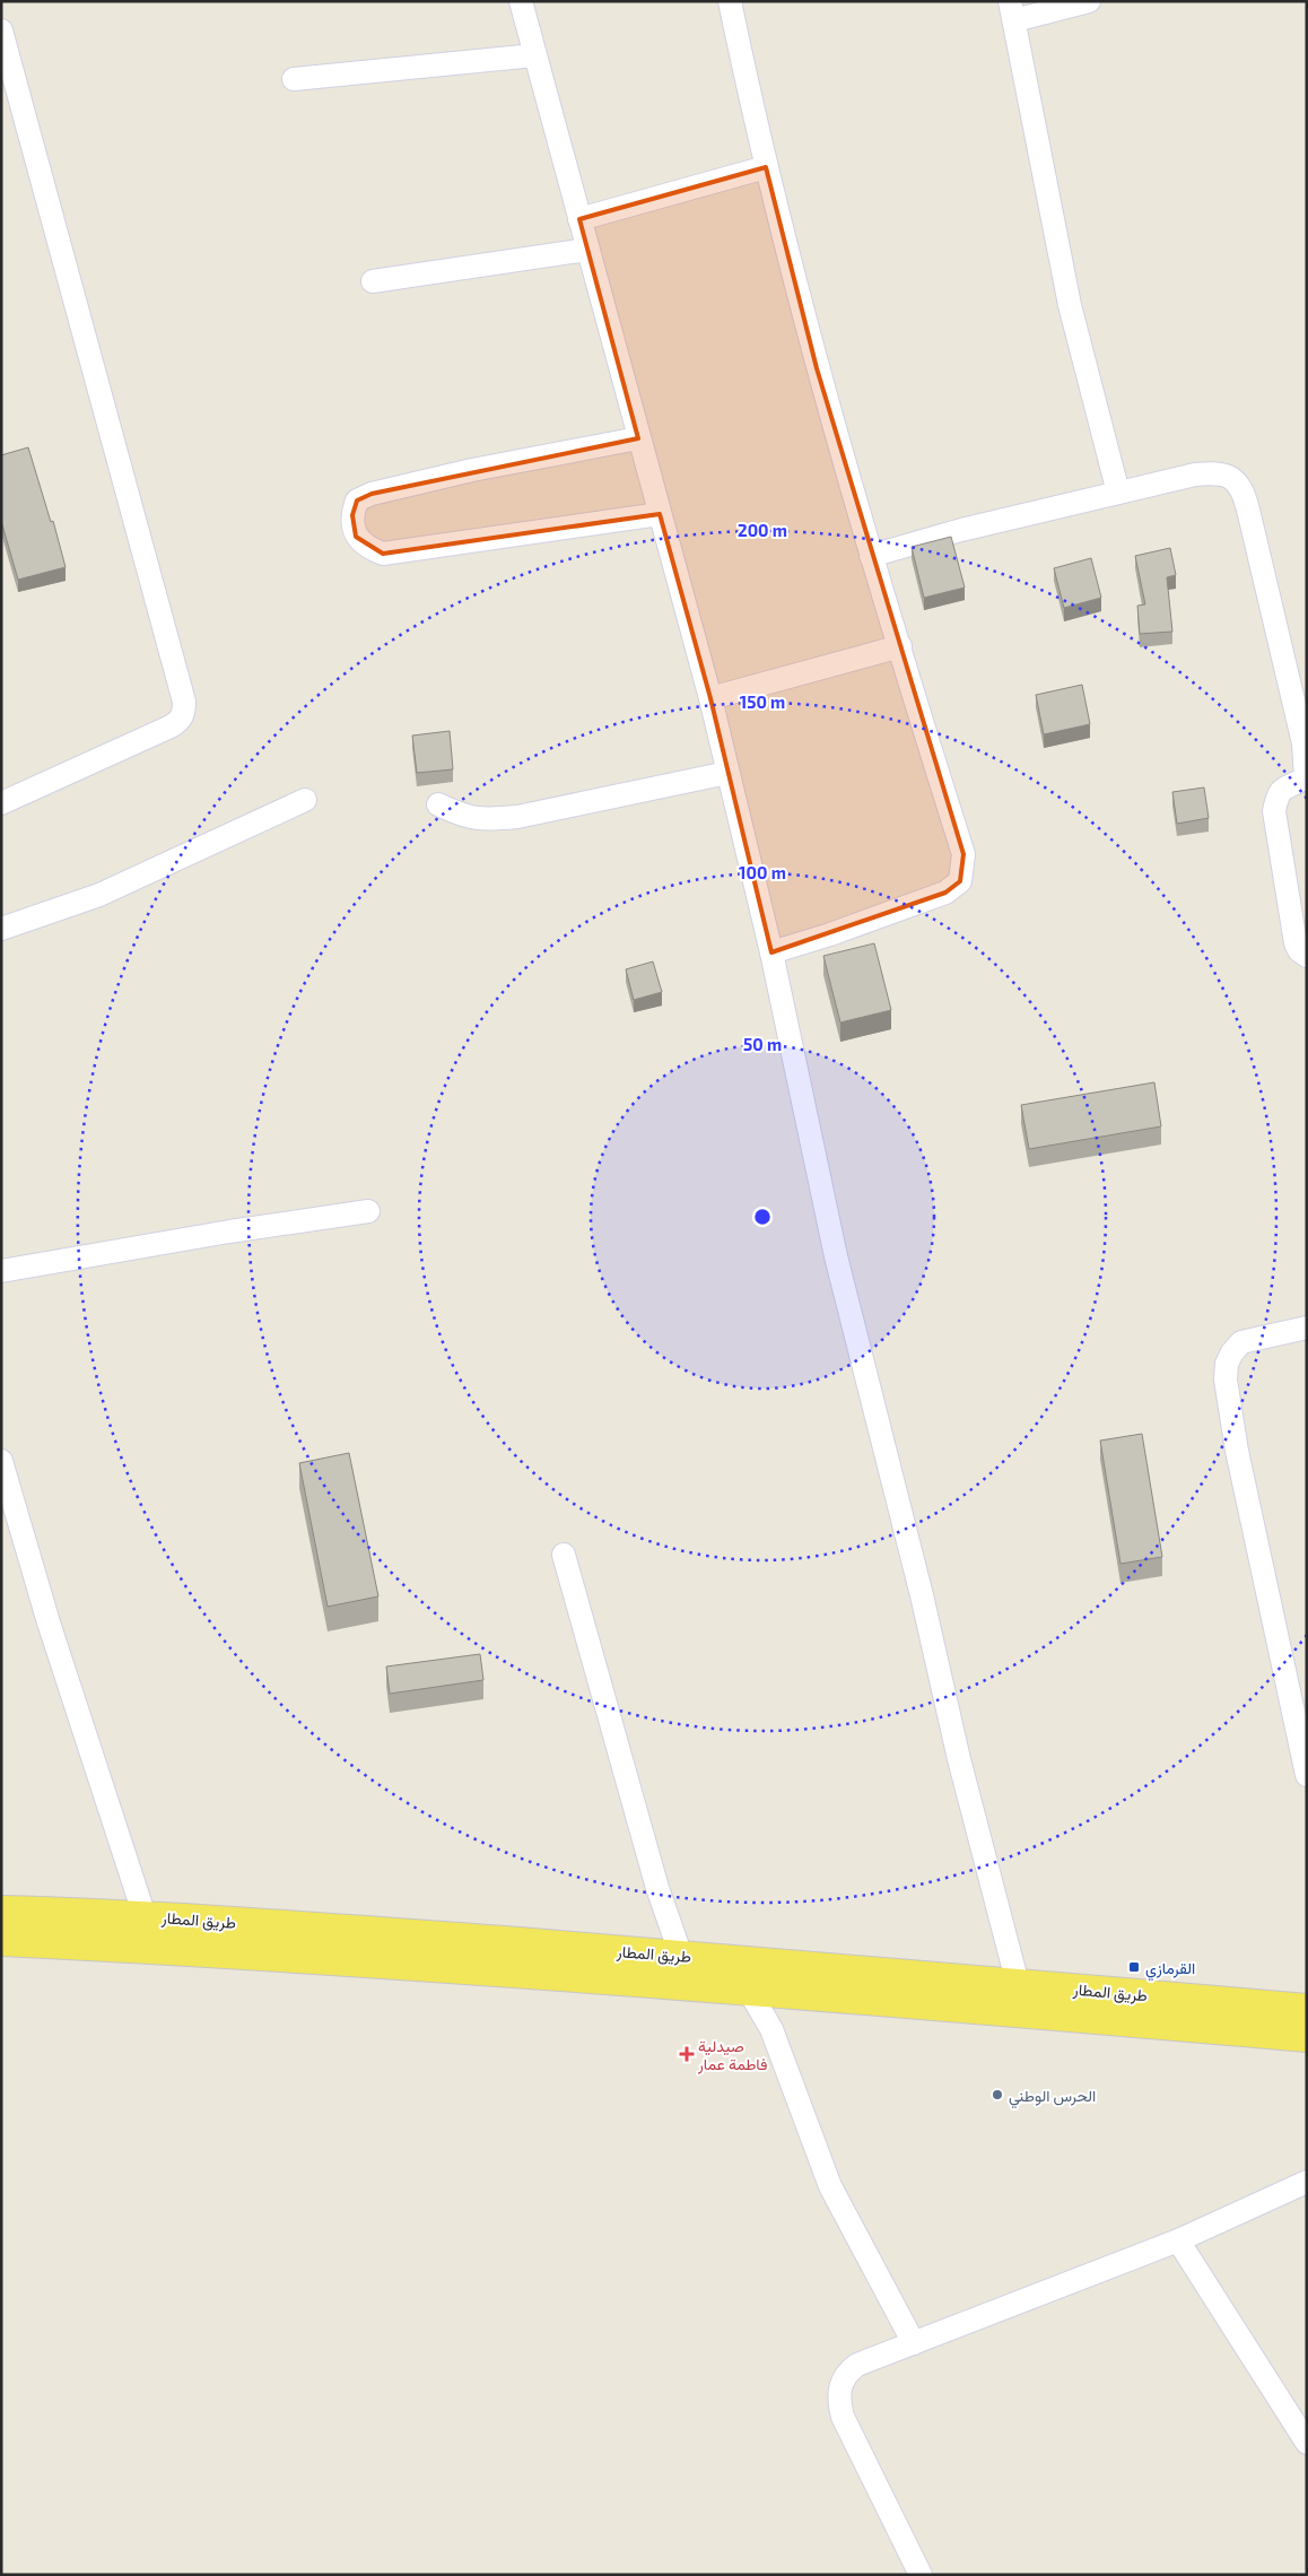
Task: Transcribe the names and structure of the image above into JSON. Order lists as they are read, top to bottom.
{
  "streets": {
    "main road": ["طريق المطار"]
  },
  "places": {
    "transit": ["القرمازي"],
    "health": ["صيدلية فاطمة عمار"],
    "other": ["الحرس الوطني"]
  },
  "rings": [
    "200 m",
    "150 m",
    "100 m",
    "50 m"
  ]
}
